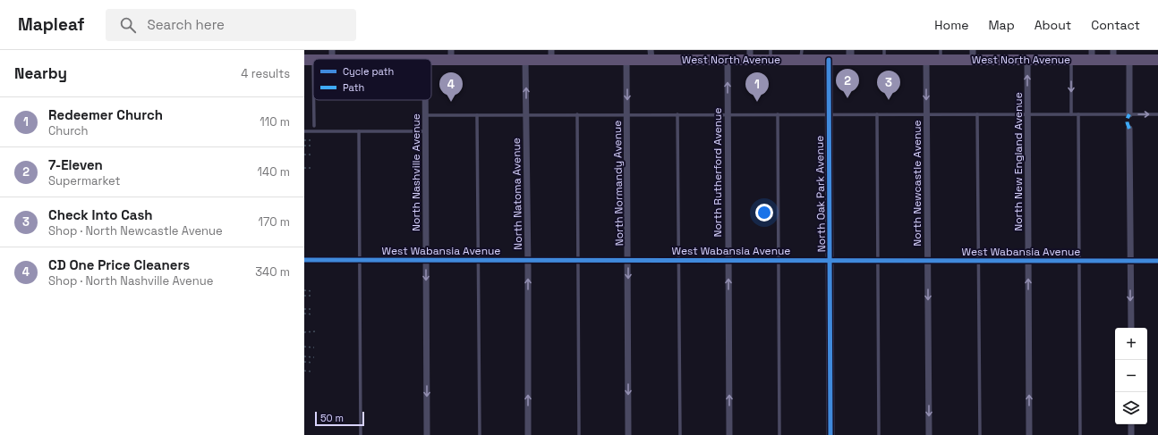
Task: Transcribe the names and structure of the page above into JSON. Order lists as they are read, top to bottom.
{
  "streets": {
    "main road": ["West North Avenue"],
    "street": [
      "North New England Avenue",
      "North Nashville Avenue",
      "North Rutherford Avenue",
      "North Normandy Avenue",
      "North Newcastle Avenue",
      "North Natoma Avenue",
      "North Oak Park Avenue",
      "West Wabansia Avenue"
    ]
  },
  "crossings": [
    ["West North Avenue", "North New England Avenue"],
    ["West North Avenue", "North Rutherford Avenue"],
    ["West North Avenue", "North Normandy Avenue"],
    ["West North Avenue", "North Newcastle Avenue"],
    ["West North Avenue", "North Natoma Avenue"],
    ["West North Avenue", "North Oak Park Avenue"],
    ["North New England Avenue", "West Wabansia Avenue"],
    ["North Nashville Avenue", "West Wabansia Avenue"],
    ["North Rutherford Avenue", "West Wabansia Avenue"],
    ["North Normandy Avenue", "West Wabansia Avenue"],
    ["North Newcastle Avenue", "West Wabansia Avenue"],
    ["North Natoma Avenue", "West Wabansia Avenue"],
    ["North Oak Park Avenue", "West Wabansia Avenue"]
  ],
  "one_way": [
    "North New England Avenue",
    "North Nashville Avenue",
    "North Rutherford Avenue",
    "North Normandy Avenue",
    "North Newcastle Avenue",
    "North Natoma Avenue"
  ],
  "legend": ["Cycle path", "Path"],
  "scale_bar": "50 m",
  "page": {
    "header": "Mapleaf",
    "search": "Search here",
    "nav": [
      "Home",
      "Map",
      "About",
      "Contact"
    ],
    "heading": ["Nearby", "4 results"],
    "pins": [
      "2",
      "3",
      "1",
      "4"
    ],
    "list": [
      {
        "mark": "1",
        "name": "Redeemer Church",
        "note": "Church",
        "value": "110 m"
      },
      {
        "mark": "2",
        "name": "7-Eleven",
        "note": "Supermarket",
        "value": "140 m"
      },
      {
        "mark": "3",
        "name": "Check Into Cash",
        "note": "Shop · North Newcastle Avenue",
        "value": "170 m"
      },
      {
        "mark": "4",
        "name": "CD One Price Cleaners",
        "note": "Shop · North Nashville Avenue",
        "value": "340 m"
      }
    ],
    "map_buttons": ["+", "−"],
    "scale": "50 m"
  }
}
